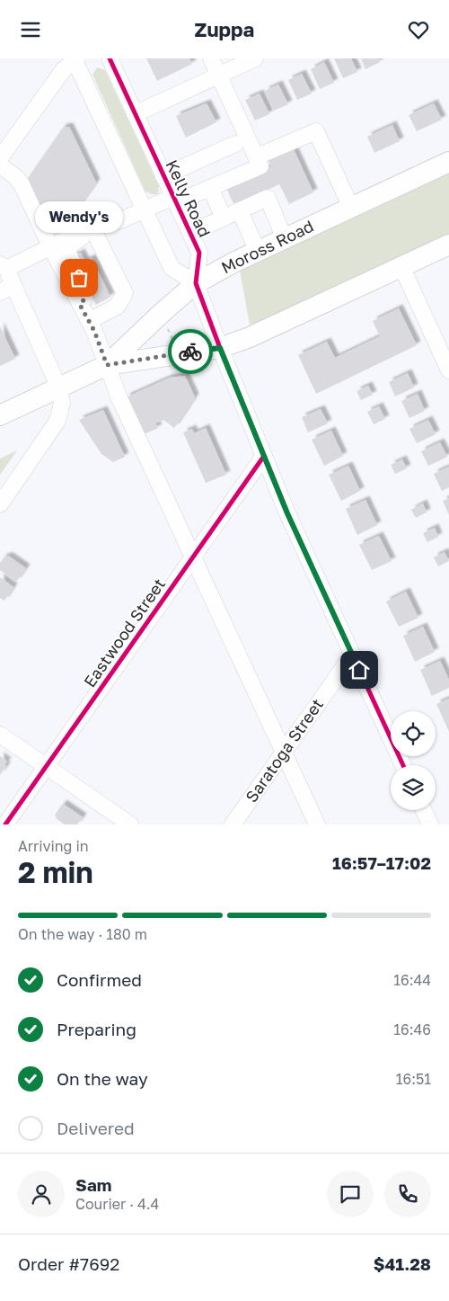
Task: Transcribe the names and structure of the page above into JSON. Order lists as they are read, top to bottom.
{
  "streets": {
    "main road": ["Moross Road"],
    "street": ["Kelly Road", "Eastwood Street", "Saratoga Street"]
  },
  "crossings": [
    ["Kelly Road", "Moross Road"],
    ["Kelly Road", "Eastwood Street"],
    ["Kelly Road", "Saratoga Street"]
  ],
  "places": ["Wendy's"],
  "page": {
    "header": "Zuppa",
    "bubble": "Wendy's",
    "heading": ["2 min", "Arriving in", "16:57–17:02"],
    "panel": [
      "Sam",
      "Courier · 4.4",
      "Order #7692",
      "$41.28"
    ],
    "bar": "On the way · 180 m",
    "list": [
      ["Confirmed", "16:44"],
      ["Preparing", "16:46"],
      ["On the way", "16:51"],
      "Delivered"
    ]
  }
}
